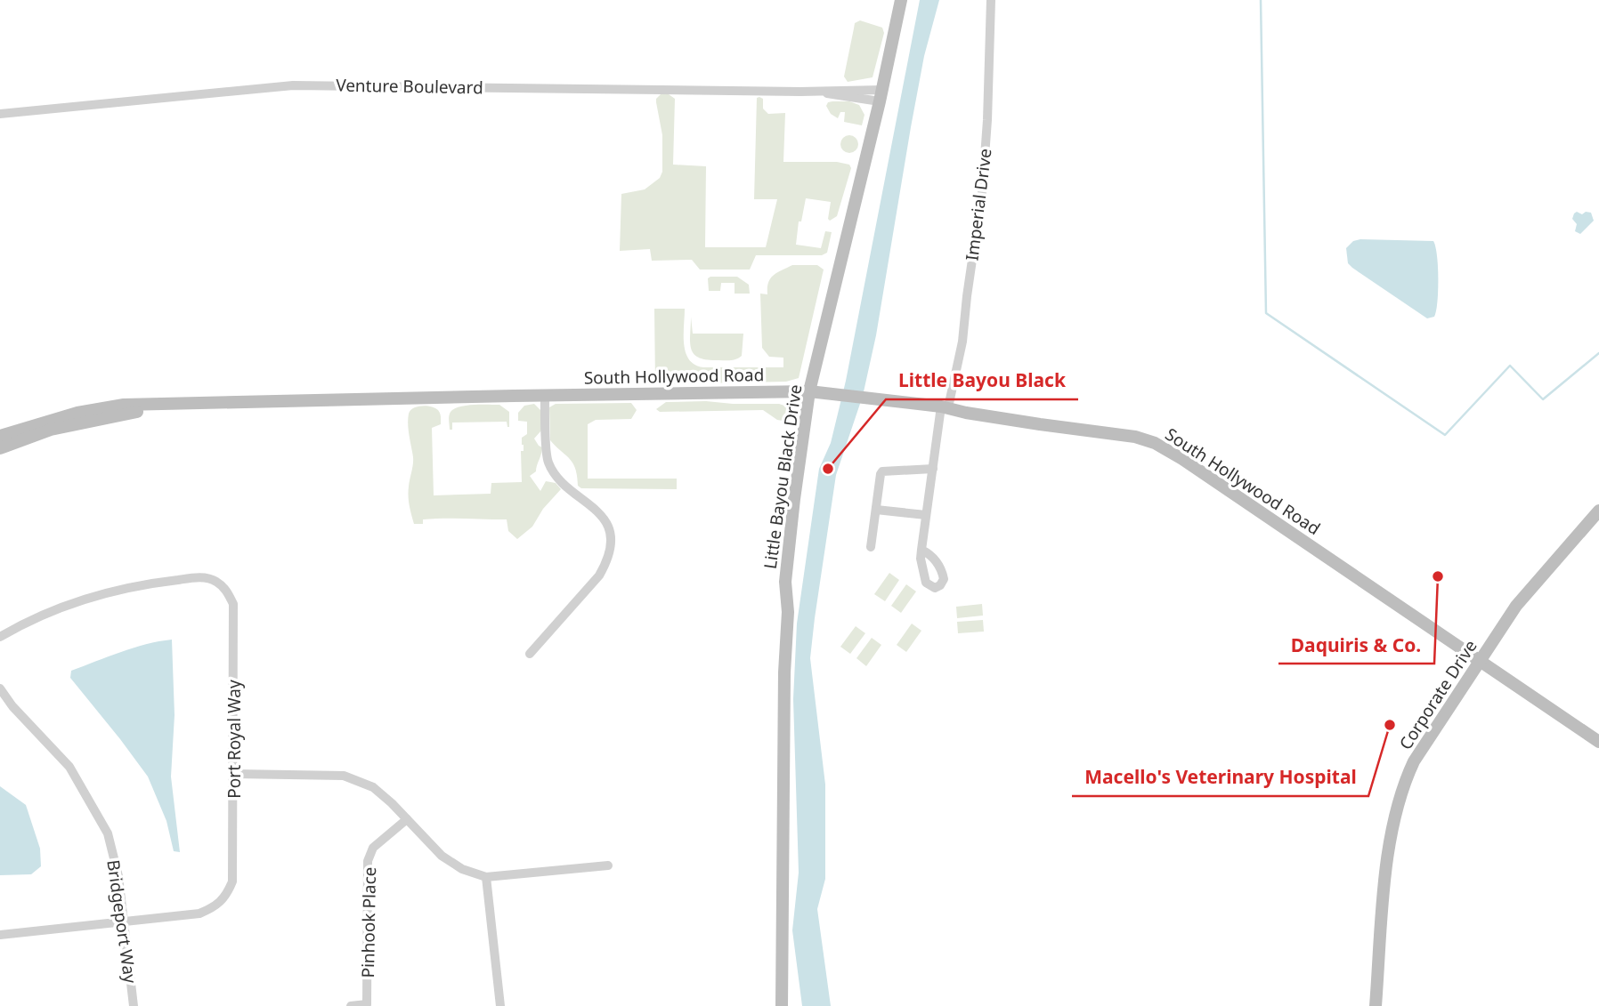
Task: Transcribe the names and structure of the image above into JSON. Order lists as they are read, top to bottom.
{
  "streets": {
    "main road": ["South Hollywood Road", "Little Bayou Black Drive", "Corporate Drive"],
    "street": [
      "Venture Boulevard",
      "Imperial Drive",
      "Port Royal Way",
      "Bridgeport Way",
      "Pinhook Place"
    ]
  },
  "crossings": [
    ["Venture Boulevard", "Little Bayou Black Drive"],
    ["Imperial Drive", "South Hollywood Road"],
    ["South Hollywood Road", "Little Bayou Black Drive"],
    ["South Hollywood Road", "Corporate Drive"],
    ["Port Royal Way", "Bridgeport Way"]
  ],
  "places": ["Little Bayou Black", "Daquiris & Co.", "Macello's Veterinary Hospital"]
}
